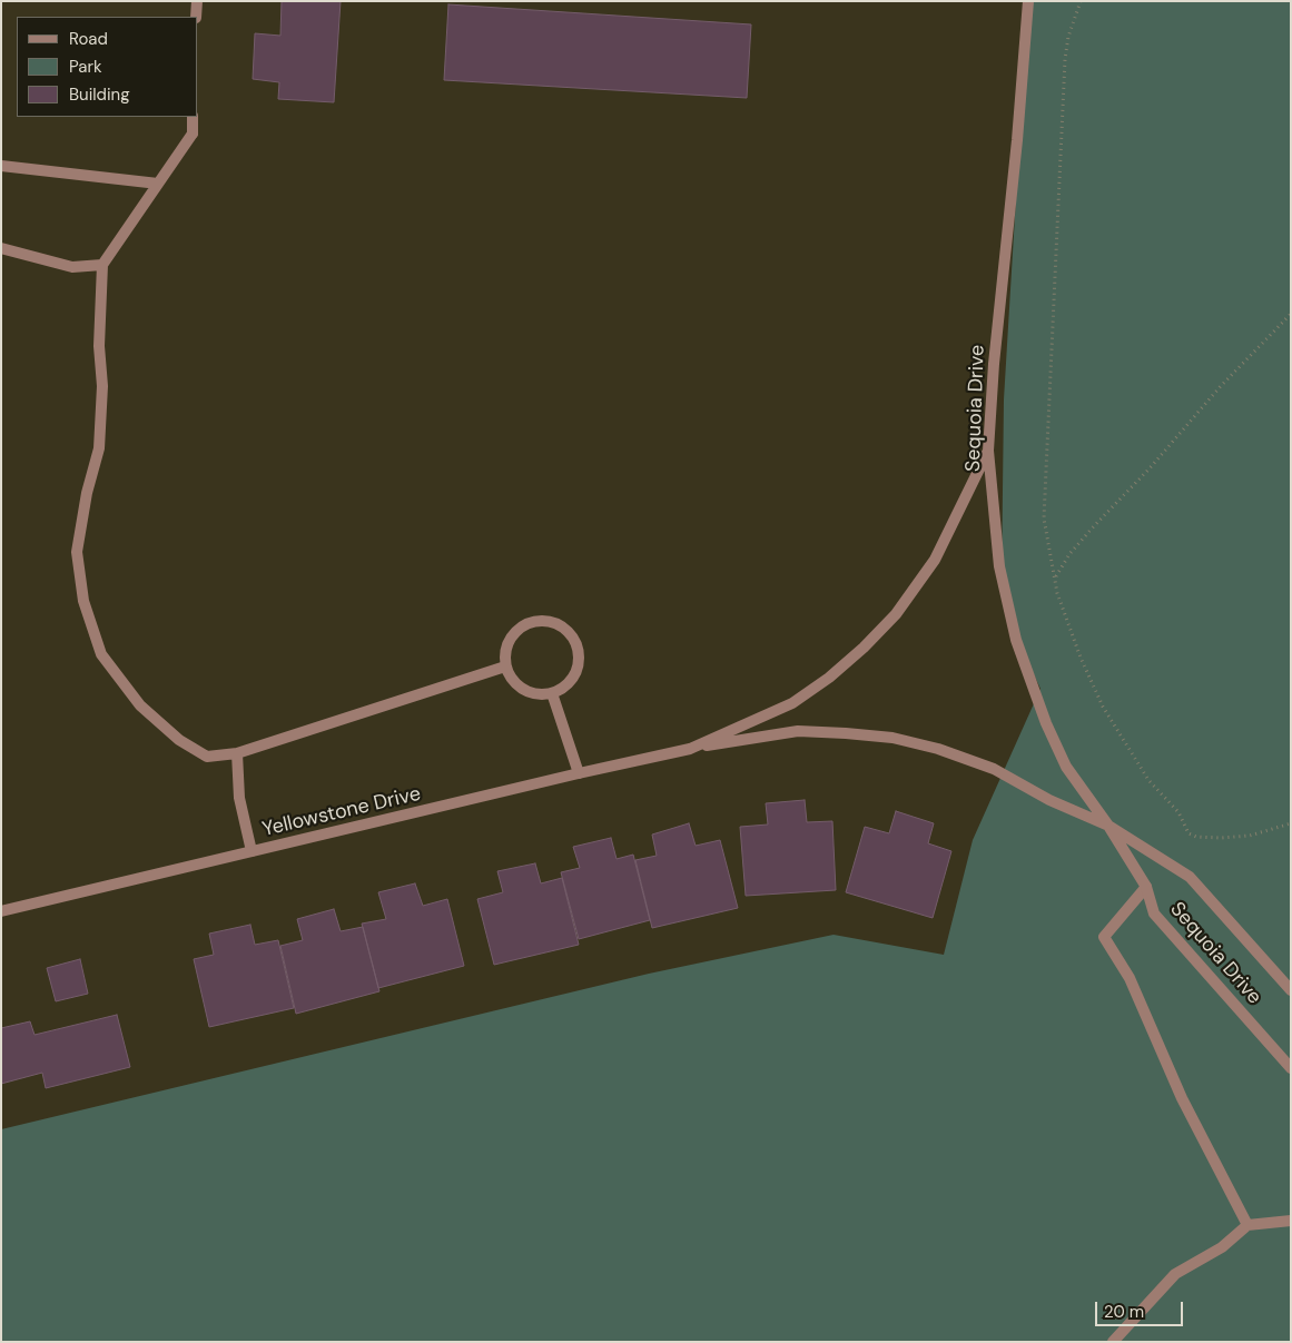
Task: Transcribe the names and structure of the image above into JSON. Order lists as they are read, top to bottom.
{
  "streets": {
    "street": ["Sequoia Drive", "Yellowstone Drive"]
  },
  "crossings": [
    ["Sequoia Drive", "Yellowstone Drive"]
  ],
  "legend": ["Road", "Park", "Building"],
  "scale_bar": "20 m"
}
